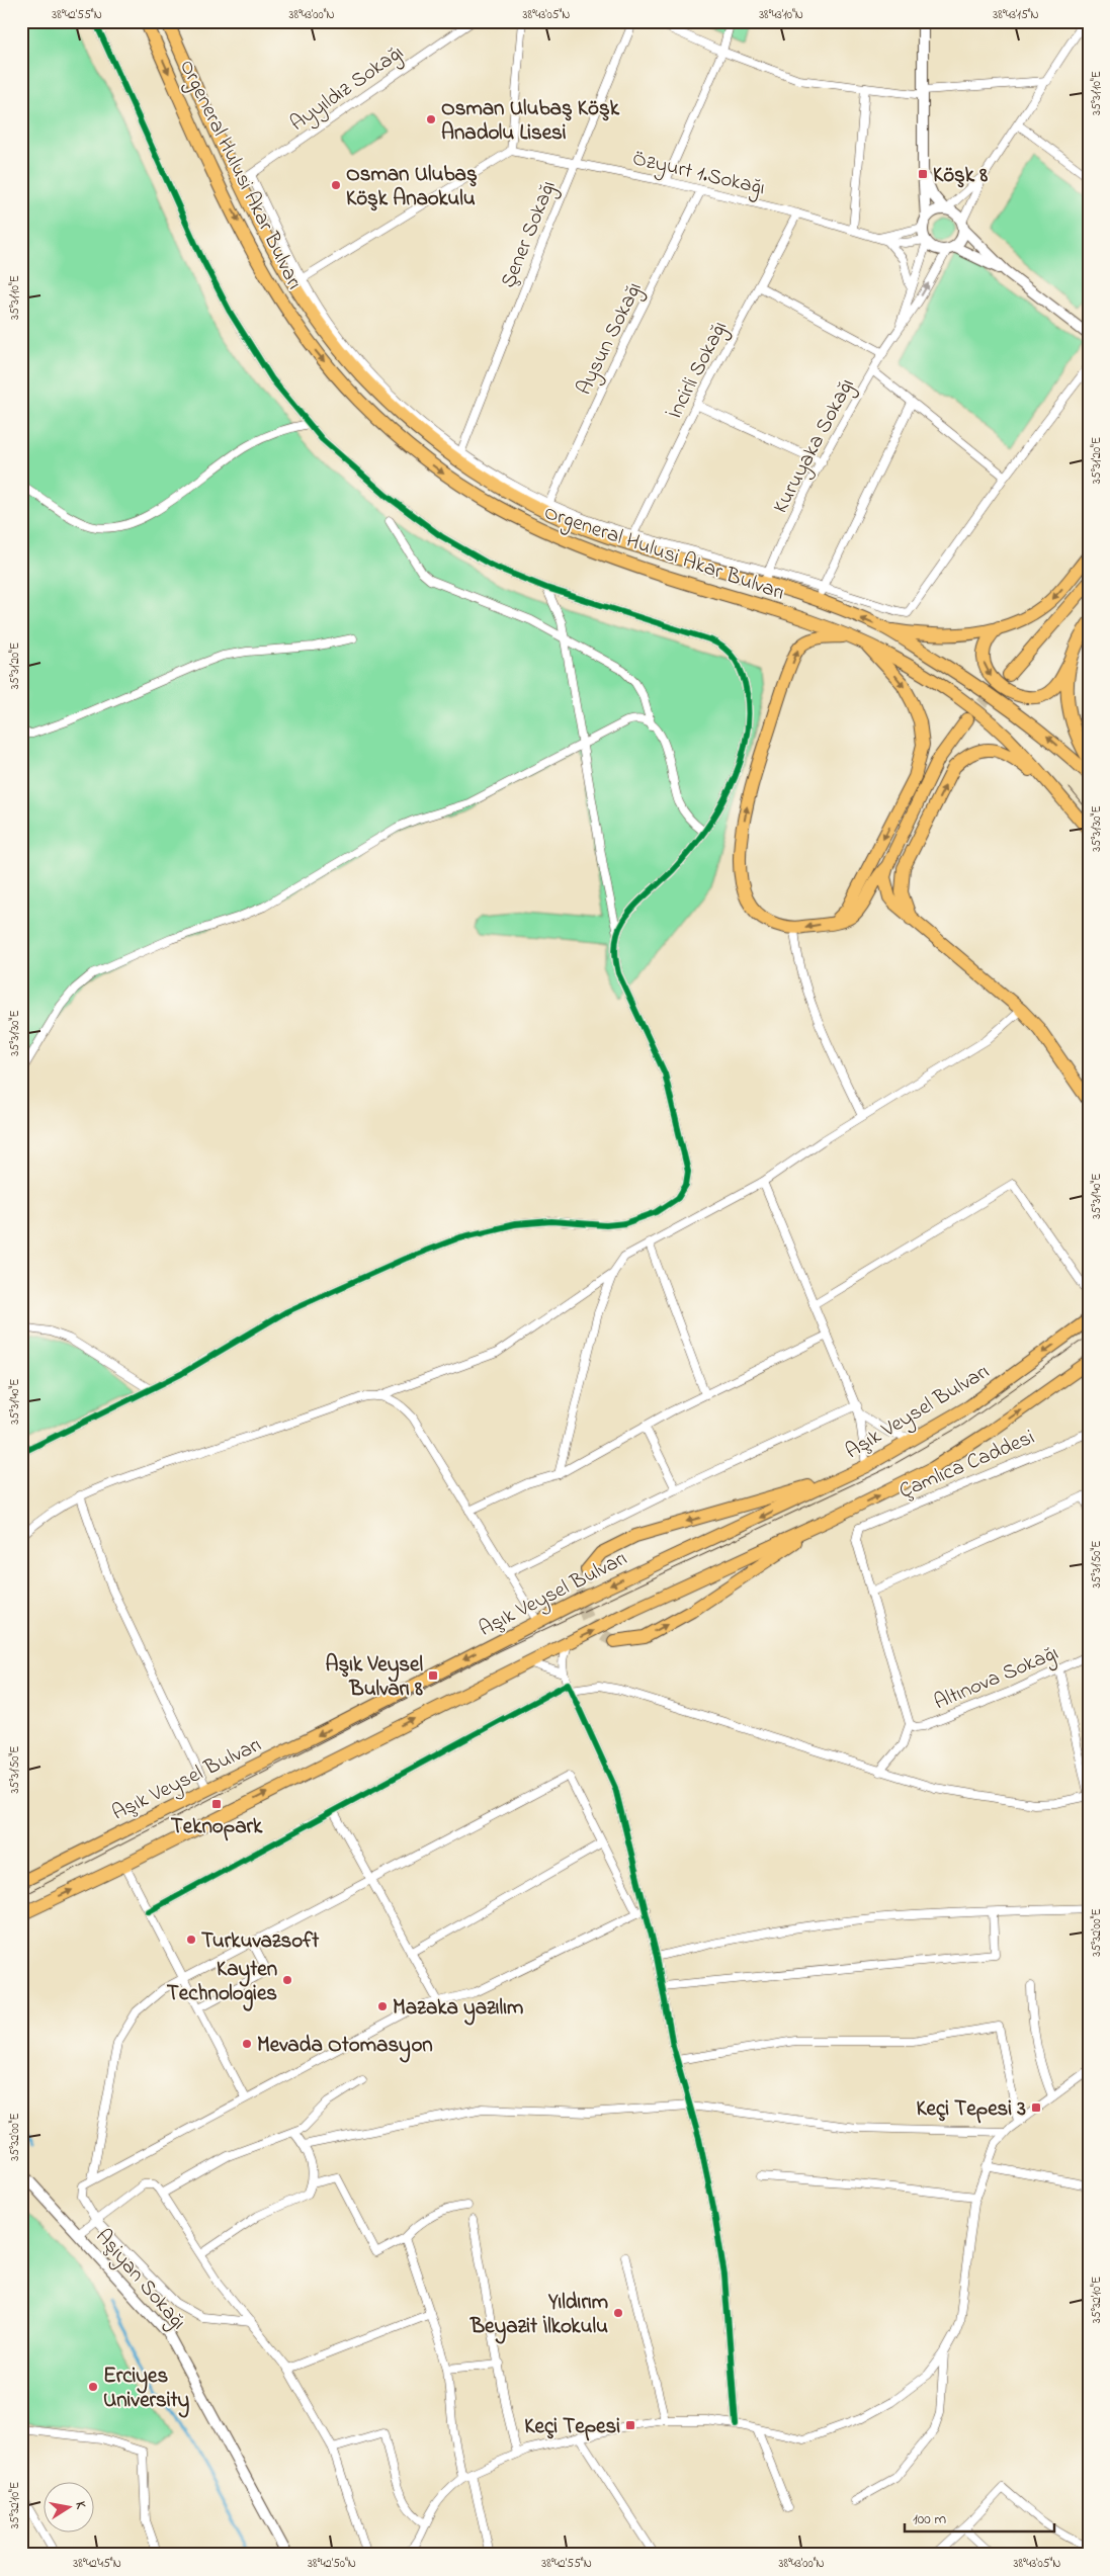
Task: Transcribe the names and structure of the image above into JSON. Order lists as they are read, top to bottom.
{
  "streets": {
    "main road": ["Orgeneral Hulusi Akar Bulvarı", "Aşık Veysel Bulvarı"],
    "street": [
      "Ayyıldız Sokağı",
      "Özyurt 1.Sokağı",
      "Şener Sokağı",
      "Aysun Sokağı",
      "İncirli Sokağı",
      "Kuruyaka Sokağı",
      "Çamlıca Caddesi",
      "Altınova Sokağı",
      "Aşiyan Sokağı"
    ]
  },
  "crossings": [
    ["Ayyıldız Sokağı", "Orgeneral Hulusi Akar Bulvarı"],
    ["Özyurt 1.Sokağı", "Şener Sokağı"],
    ["Özyurt 1.Sokağı", "Aysun Sokağı"],
    ["Özyurt 1.Sokağı", "İncirli Sokağı"],
    ["Özyurt 1.Sokağı", "Kuruyaka Sokağı"],
    ["Orgeneral Hulusi Akar Bulvarı", "Şener Sokağı"],
    ["Orgeneral Hulusi Akar Bulvarı", "İncirli Sokağı"],
    ["Orgeneral Hulusi Akar Bulvarı", "Kuruyaka Sokağı"]
  ],
  "places": {
    "other": [
      "Osman Ulubaş Köşk Anadolu Lisesi",
      "Osman Ulubaş Köşk Anaokulu",
      "Turkuvazsoft",
      "Kayten Technologies",
      "Mazaka yazılım",
      "Mevada Otomasyon",
      "Yıldırım Beyazit İlkokulu",
      "Erciyes University"
    ],
    "transit": [
      "Köşk 8",
      "Aşık Veysel Bulvarı 8",
      "Teknopark",
      "Keçi Tepesi 3",
      "Keçi Tepesi"
    ]
  },
  "scale_bar": "100 m",
  "north": "right",
  "coordinates": [
    "38°42'55\"N",
    "38°43'00\"N",
    "38°43'05\"N",
    "38°43'10\"N",
    "38°43'15\"N",
    "35°31'10\"E",
    "35°31'20\"E",
    "35°31'30\"E",
    "35°31'40\"E",
    "35°31'50\"E",
    "35°32'00\"E",
    "35°32'10\"E",
    "38°42'45\"N",
    "38°42'50\"N"
  ]
}
